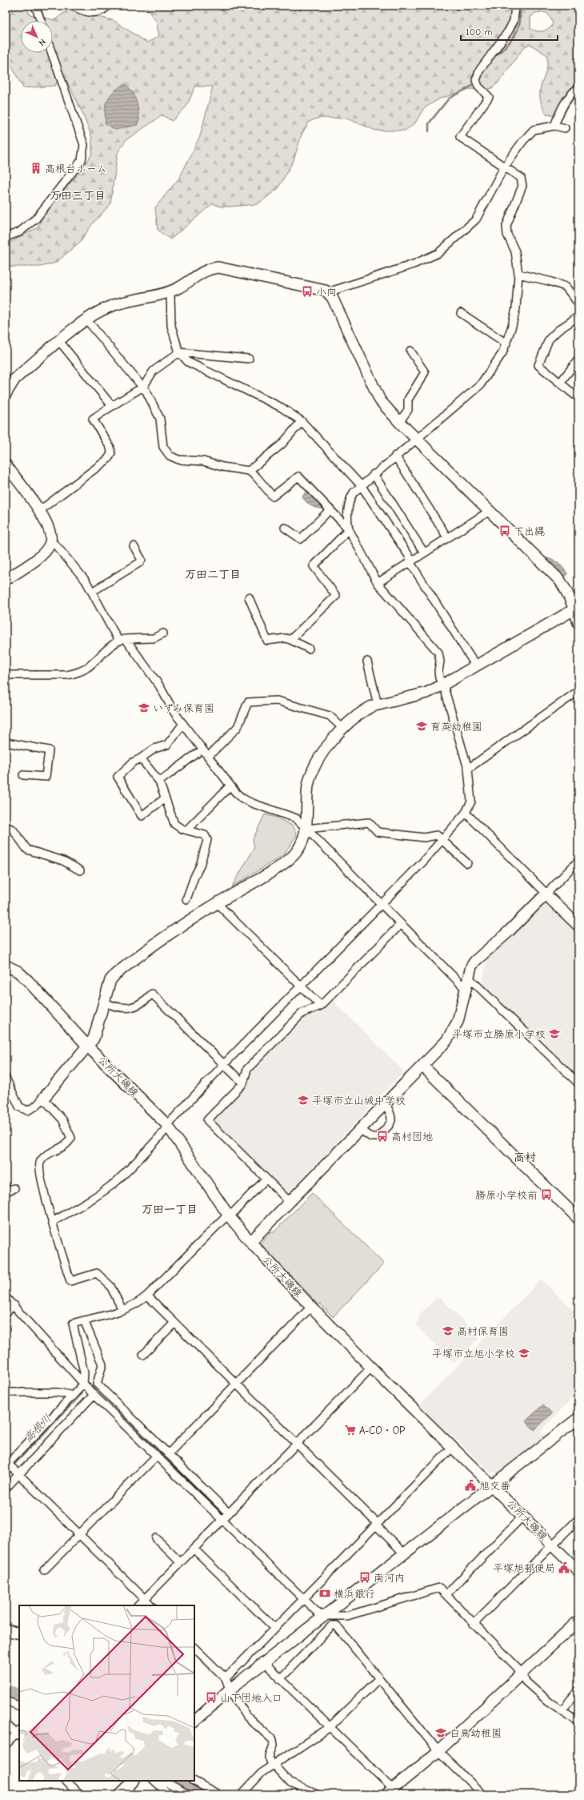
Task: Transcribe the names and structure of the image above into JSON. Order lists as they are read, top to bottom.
{
  "streets": {
    "street": ["公所大磯線"]
  },
  "districts": [
    "万田三丁目",
    "万田二丁目",
    "高村",
    "万田一丁目"
  ],
  "water": ["高根川"],
  "places": {
    "building": ["高根台ホーム"],
    "bus stop": [
      "小向",
      "下出縄",
      "高村団地",
      "勝原小学校前",
      "南河内",
      "山下団地入口"
    ],
    "school or university": [
      "いずみ保育園",
      "育英幼稚園",
      "平塚市立勝原小学校",
      "平塚市立山城中学校",
      "高村保育園",
      "平塚市立旭小学校",
      "白鳥幼稚園"
    ],
    "supermarket": ["A-CO・OP"],
    "public building": ["旭交番", "平塚旭郵便局"],
    "bank": ["横浜銀行"]
  },
  "scale_bar": "100 m",
  "north": "bottom right"
}
